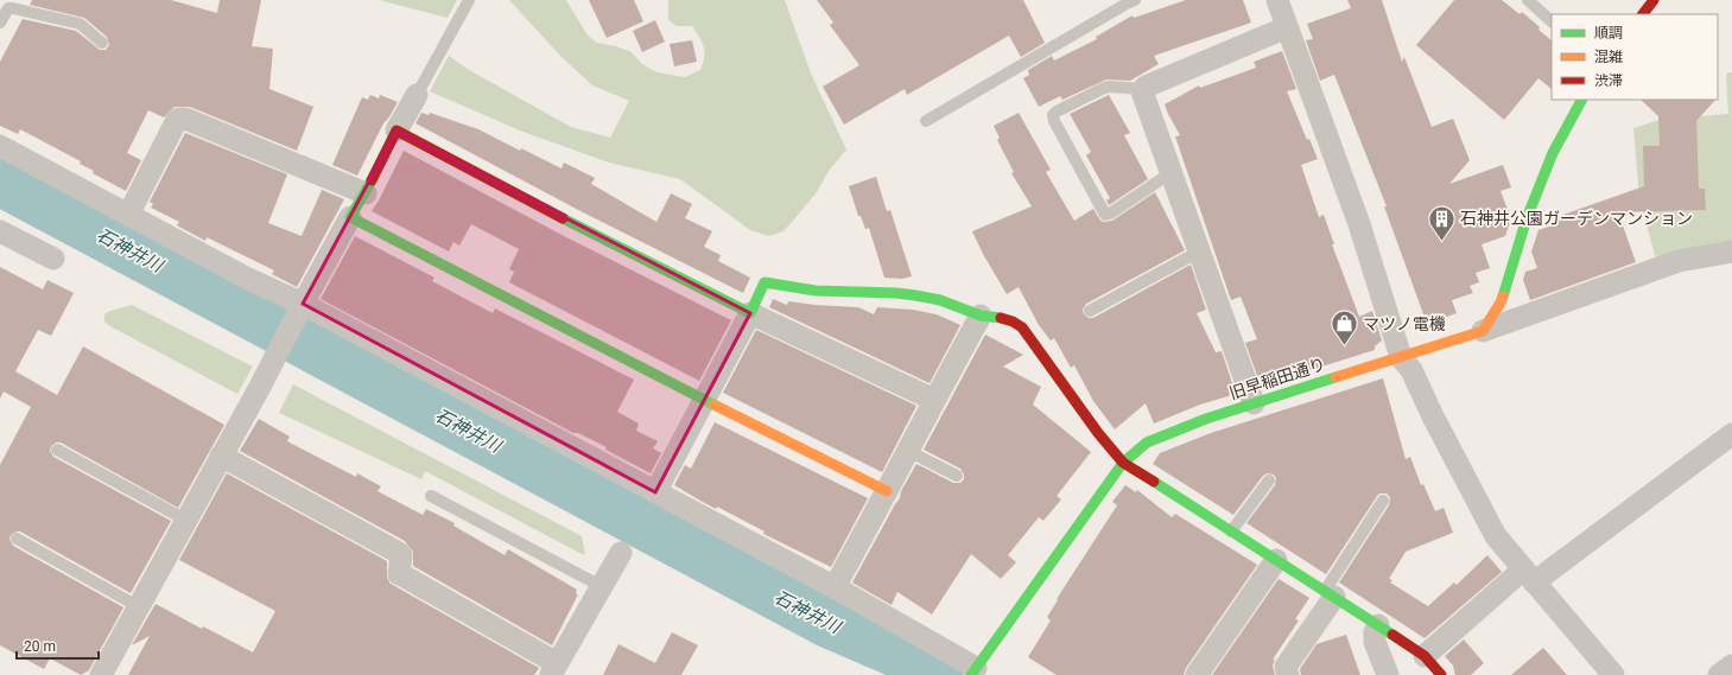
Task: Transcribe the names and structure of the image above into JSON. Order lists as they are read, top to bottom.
{
  "streets": {
    "street": ["旧早稲田通り"]
  },
  "water": ["石神井川"],
  "places": {
    "building": ["石神井公園ガーデンマンション"],
    "shop": ["マツノ電機"]
  },
  "legend": ["順調", "混雑", "渋滞"],
  "scale_bar": "20 m"
}
